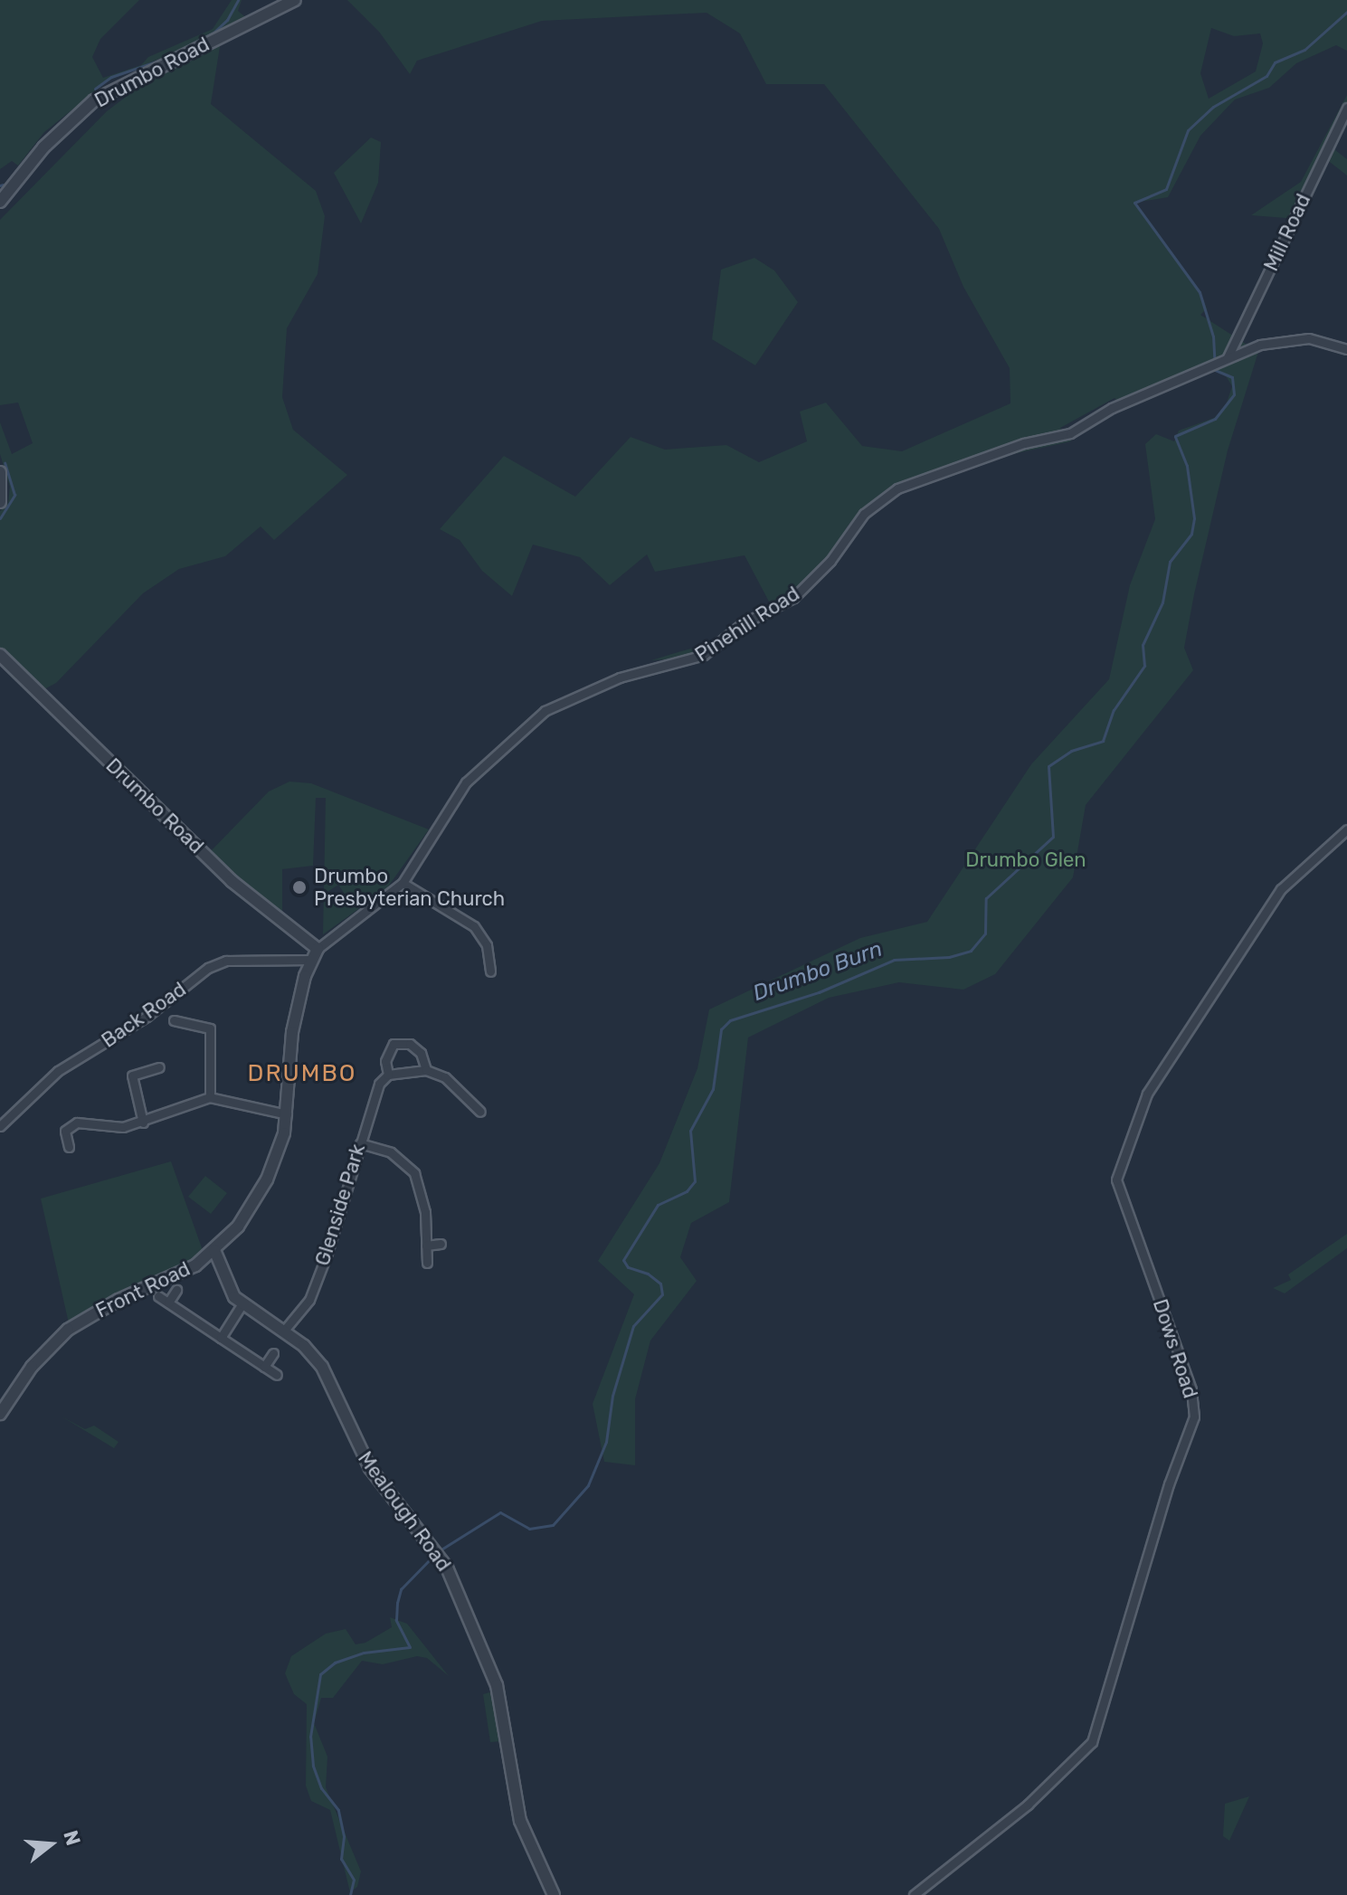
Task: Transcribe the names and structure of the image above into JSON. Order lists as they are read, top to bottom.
{
  "streets": {
    "street": [
      "Drumbo Road",
      "Mill Road",
      "Pinehill Road",
      "Back Road",
      "Glenside Park",
      "Front Road",
      "Dows Road",
      "Mealough Road"
    ]
  },
  "crossings": [
    ["Drumbo Road", "Pinehill Road"],
    ["Drumbo Road", "Front Road"],
    ["Mill Road", "Pinehill Road"],
    ["Pinehill Road", "Front Road"],
    ["Back Road", "Front Road"],
    ["Glenside Park", "Mealough Road"],
    ["Front Road", "Mealough Road"]
  ],
  "districts": ["DRUMBO"],
  "water": ["Drumbo Burn"],
  "parks": ["Drumbo Glen"],
  "places": ["Drumbo Presbyterian Church"],
  "north": "right"
}
